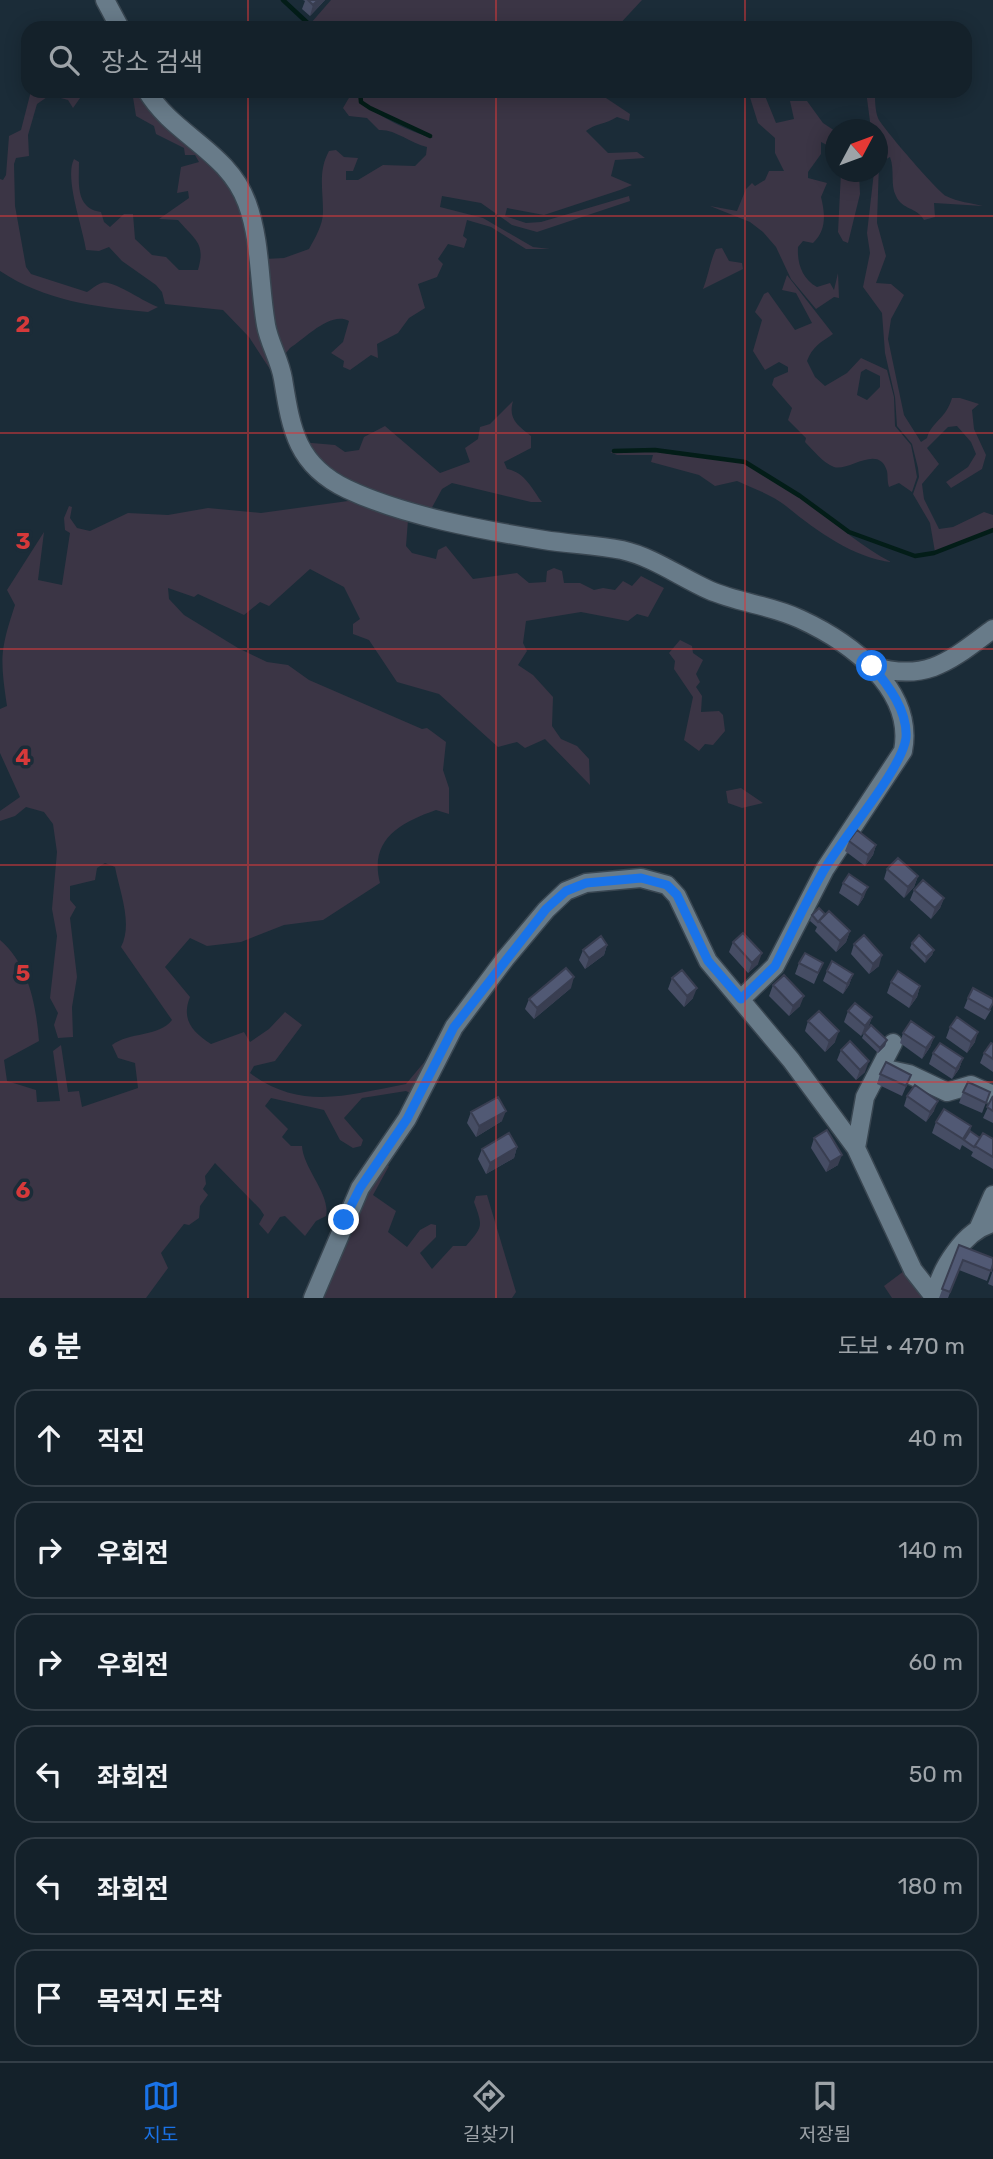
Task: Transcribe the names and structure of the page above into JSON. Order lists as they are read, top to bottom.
{
  "north": "top right",
  "page": {
    "search": "장소 검색",
    "heading": ["6 분", "도보 · 470 m"],
    "list": [
      ["직진", "40 m"],
      ["우회전", "140 m"],
      ["우회전", "60 m"],
      ["좌회전", "50 m"],
      ["좌회전", "180 m"],
      "목적지 도착"
    ],
    "nav": ["지도", "길찾기", "저장됨"]
  },
  "grid": {
    "rows": [
      "2",
      "3",
      "4",
      "5",
      "6"
    ]
  }
}
